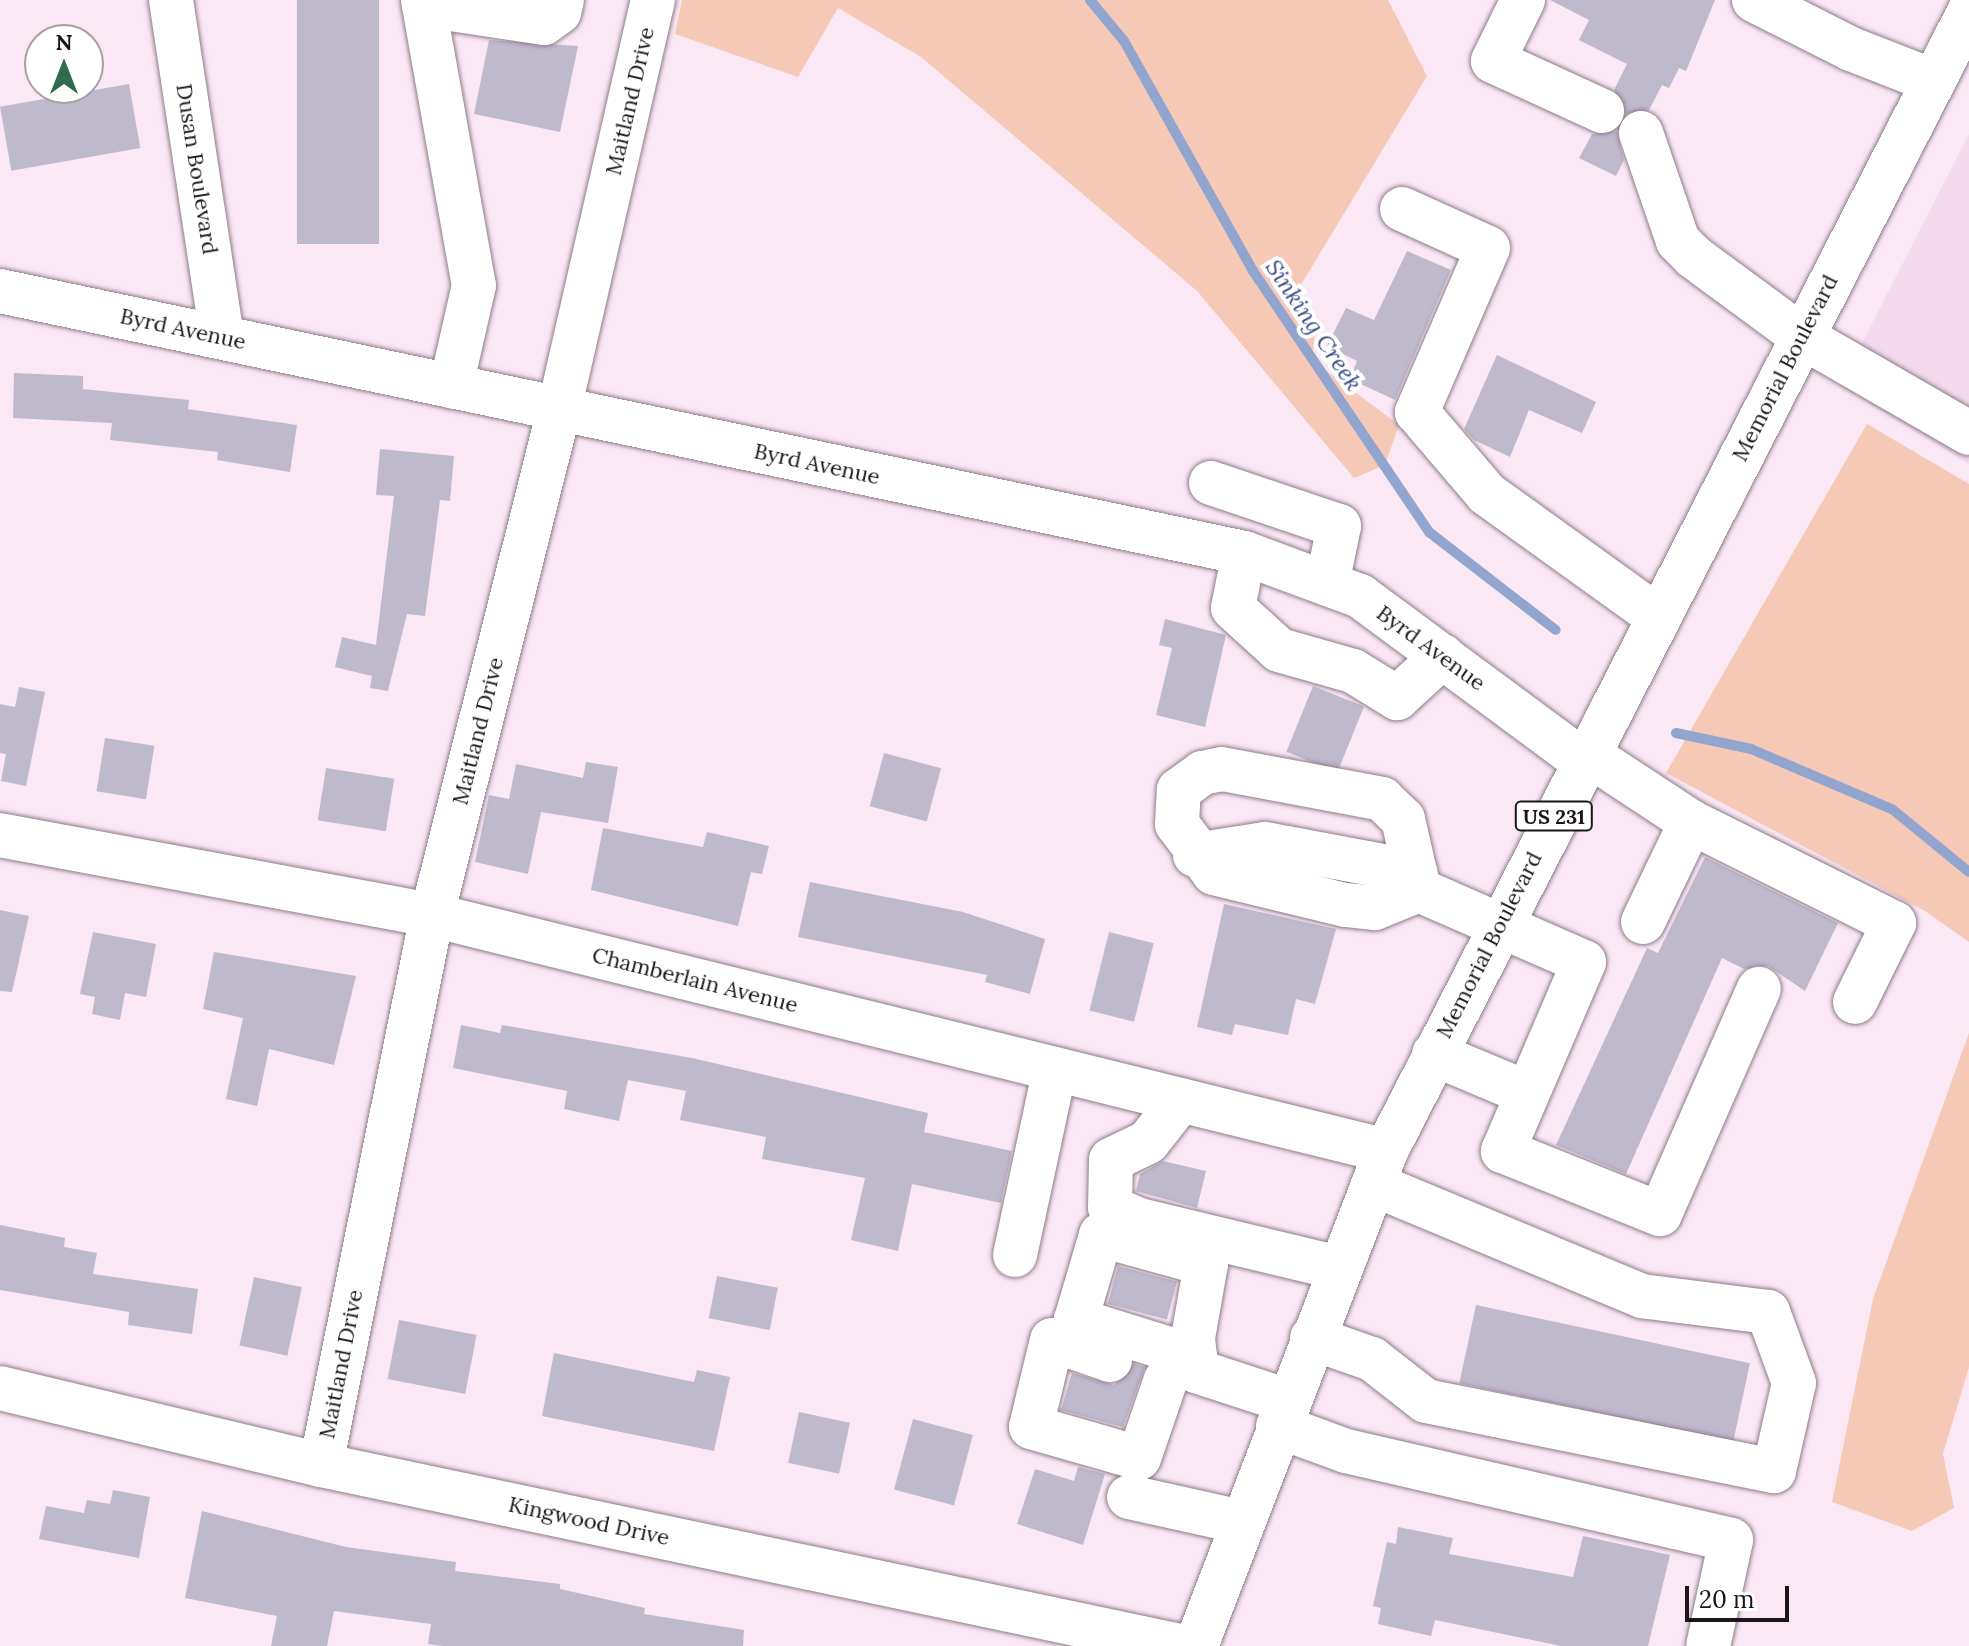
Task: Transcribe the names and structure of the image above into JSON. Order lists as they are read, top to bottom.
{
  "streets": {
    "street": [
      "Maitland Drive",
      "Dusan Boulevard",
      "Byrd Avenue",
      "Memorial Boulevard",
      "US 231",
      "Chamberlain Avenue",
      "Kingwood Drive"
    ]
  },
  "crossings": [
    ["Maitland Drive", "Byrd Avenue"],
    ["Maitland Drive", "Chamberlain Avenue"],
    ["Maitland Drive", "Kingwood Drive"],
    ["Dusan Boulevard", "Byrd Avenue"],
    ["Byrd Avenue", "Memorial Boulevard"],
    ["Memorial Boulevard", "Chamberlain Avenue"]
  ],
  "water": ["Sinking Creek"],
  "scale_bar": "20 m",
  "north": "top"
}
